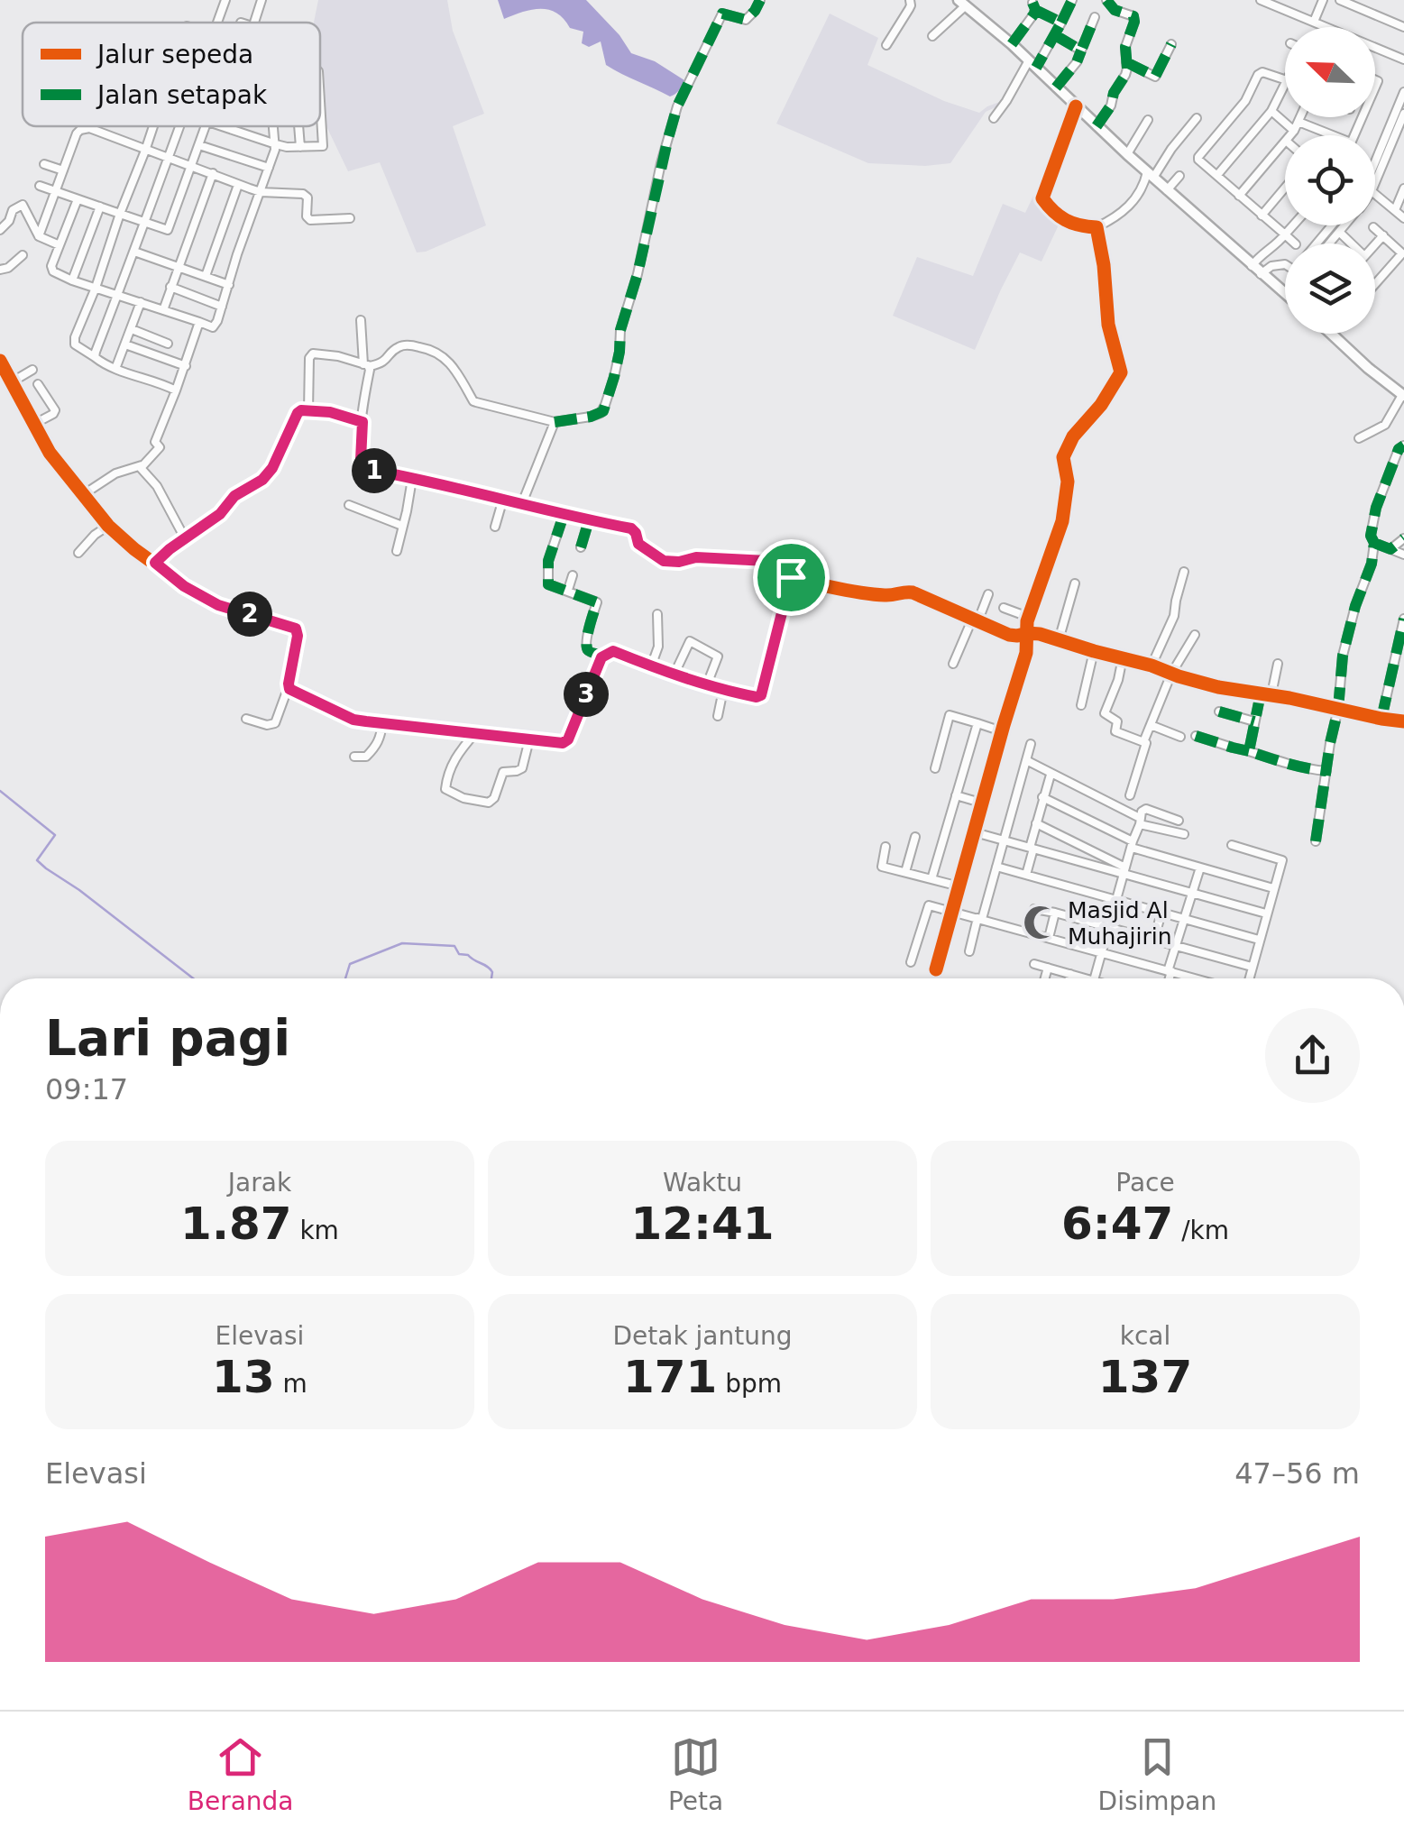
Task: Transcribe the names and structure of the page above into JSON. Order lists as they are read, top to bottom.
{
  "places": {
    "mosque": ["Masjid Al Muhajirin"]
  },
  "legend": ["Jalur sepeda", "Jalan setapak"],
  "north": "top left",
  "page": {
    "pins": ["1", "2", "3"],
    "heading": ["Lari pagi", "09:17"],
    "stats": [
      ["Jarak", "1.87 km"],
      ["Waktu", "12:41"],
      ["Pace", "6:47 /km"],
      ["Elevasi", "13 m"],
      ["Detak jantung", "171 bpm"],
      ["kcal", "137"]
    ],
    "chart": ["Elevasi", "47–56 m"],
    "tabs": ["Beranda", "Peta", "Disimpan"]
  }
}
